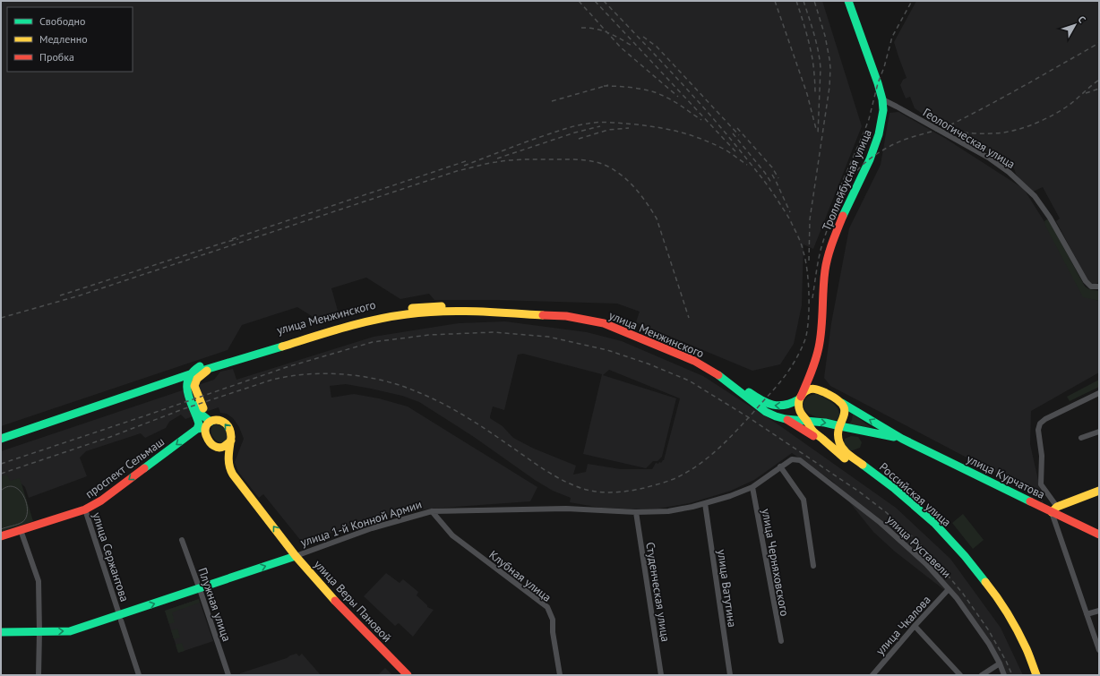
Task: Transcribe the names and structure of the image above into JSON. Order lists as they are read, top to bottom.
{
  "streets": {
    "main road": [
      "Троллейбусная улица",
      "улица Менжинского",
      "проспект Сельмаш",
      "улица Курчатова",
      "Российская улица",
      "улица 1-й Конной Армии",
      "улица Веры Пановой"
    ],
    "street": [
      "Геологическая улица",
      "улица Руставели",
      "улица Сержантова",
      "улица Черняховского",
      "Клубная улица",
      "улица Ватутина",
      "Студенческая улица",
      "Плужная улица",
      "улица Чкалова"
    ]
  },
  "crossings": [
    ["Геологическая улица", "Троллейбусная улица"],
    ["Троллейбусная улица", "улица Курчатова"],
    ["Троллейбусная улица", "Российская улица"],
    ["проспект Сельмаш", "улица Сержантова"],
    ["проспект Сельмаш", "улица Веры Пановой"],
    ["улица Курчатова", "Российская улица"],
    ["улица 1-й Конной Армии", "улица Руставели"],
    ["улица 1-й Конной Армии", "улица Черняховского"],
    ["улица 1-й Конной Армии", "Клубная улица"],
    ["улица 1-й Конной Армии", "улица Ватутина"],
    ["улица 1-й Конной Армии", "Студенческая улица"],
    ["улица 1-й Конной Армии", "улица Веры Пановой"],
    ["улица 1-й Конной Армии", "Плужная улица"],
    ["улица Руставели", "улица Чкалова"]
  ],
  "one_way": ["проспект Сельмаш", "улица Веры Пановой"],
  "legend": ["Свободно", "Медленно", "Пробка"],
  "north": "top right"
}
